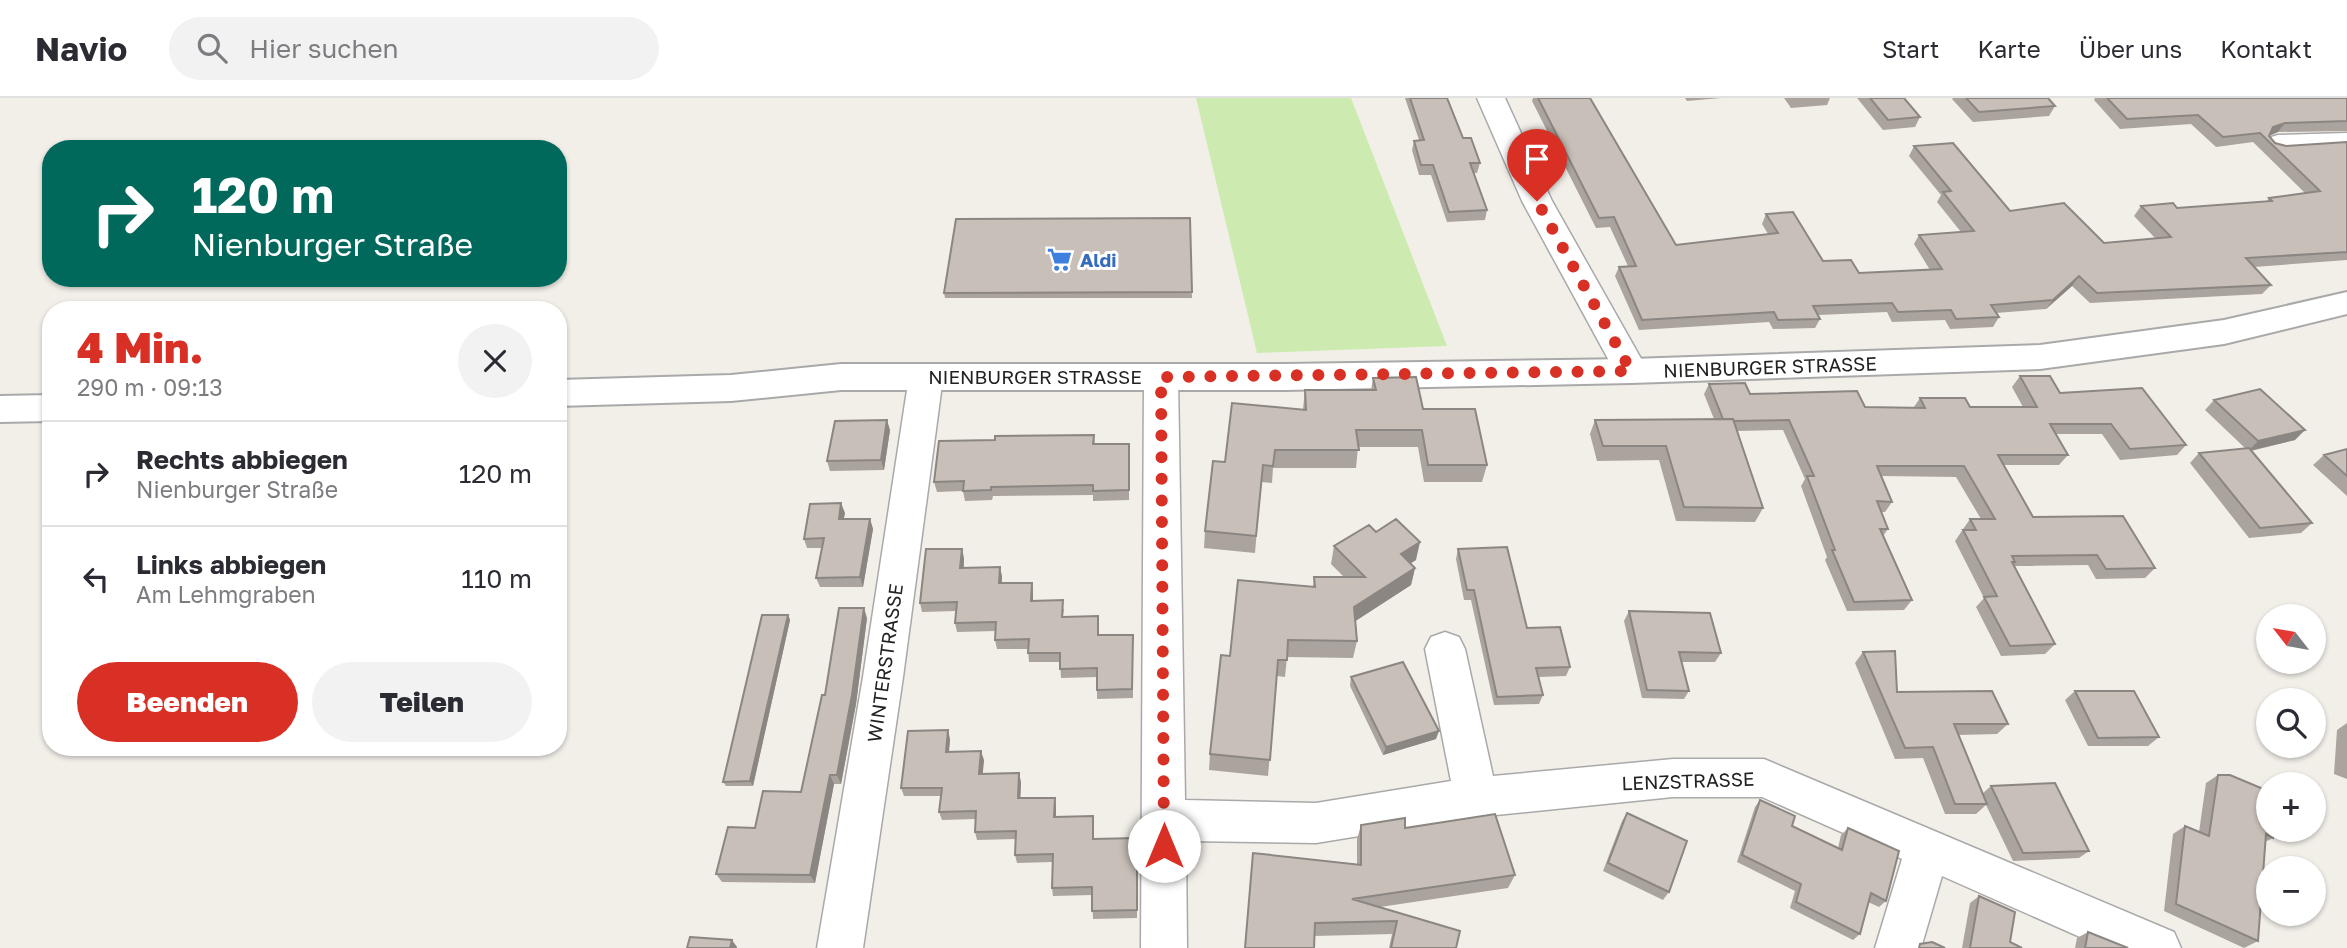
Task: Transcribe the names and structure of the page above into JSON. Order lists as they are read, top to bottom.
{
  "streets": {
    "street": ["NIENBURGER STRASSE", "WINTERSTRASSE", "LENZSTRASSE"]
  },
  "crossings": [
    ["NIENBURGER STRASSE", "WINTERSTRASSE"]
  ],
  "places": {
    "supermarket": ["Aldi"]
  },
  "north": "top left",
  "page": {
    "header": "Navio",
    "search": "Hier suchen",
    "nav": [
      "Start",
      "Karte",
      "Über uns",
      "Kontakt"
    ],
    "turn": ["120 m", "Nienburger Straße"],
    "heading": ["4 Min.", "290 m · 09:13"],
    "list": [
      {
        "name": "Rechts abbiegen",
        "note": "Nienburger Straße",
        "value": "120 m"
      },
      {
        "name": "Links abbiegen",
        "note": "Am Lehmgraben",
        "value": "110 m"
      }
    ],
    "map_buttons": ["+", "−"],
    "buttons": ["Beenden", "Teilen"]
  }
}
